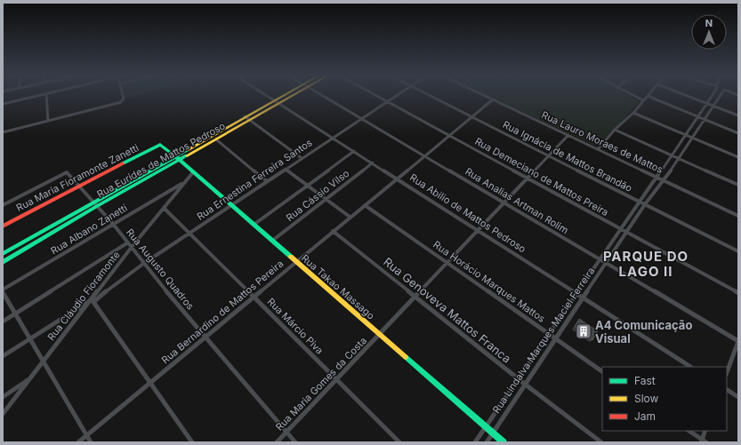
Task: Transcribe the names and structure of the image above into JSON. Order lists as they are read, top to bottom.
{
  "streets": {
    "street": [
      "Rua Lauro Moraes de Mattos",
      "Rua Ignácia de Mattos Brandão",
      "Rua Eurídes de Mattos Pedroso",
      "Rua Demeciano de Mattos Preira",
      "Rua Maria Fioramonte Zanetti",
      "Rua Ernestina Ferreira Santos",
      "Rua Cássio Vilso",
      "Rua Analias Artman Rolim",
      "Rua Abilio de Mattos Pedroso",
      "Rua Albano Zanetti",
      "Rua Augusto Quadros",
      "Rua Horácio Marques Mattos",
      "Rua Takao Massago",
      "Rua Cláudio Fioramonte",
      "Rua Genoveva Mattos Franca",
      "Rua Bernardino de Mattos Pereira",
      "Rua Márcio Piva",
      "Rua Lindalva Marques Maciel Ferreira",
      "Rua Maria Gomes da Costa"
    ]
  },
  "crossings": [
    ["Rua Lauro Moraes de Mattos", "Rua Bernardino de Mattos Pereira"],
    ["Rua Lauro Moraes de Mattos", "Rua Lindalva Marques Maciel Ferreira"],
    ["Rua Lauro Moraes de Mattos", "Rua Maria Gomes da Costa"],
    ["Rua Ignácia de Mattos Brandão", "Rua Bernardino de Mattos Pereira"],
    ["Rua Ignácia de Mattos Brandão", "Rua Lindalva Marques Maciel Ferreira"],
    ["Rua Ignácia de Mattos Brandão", "Rua Maria Gomes da Costa"],
    ["Rua Eurídes de Mattos Pedroso", "Rua Abilio de Mattos Pedroso"],
    ["Rua Eurídes de Mattos Pedroso", "Rua Augusto Quadros"],
    ["Rua Eurídes de Mattos Pedroso", "Rua Takao Massago"],
    ["Rua Demeciano de Mattos Preira", "Rua Ernestina Ferreira Santos"],
    ["Rua Demeciano de Mattos Preira", "Rua Bernardino de Mattos Pereira"],
    ["Rua Demeciano de Mattos Preira", "Rua Lindalva Marques Maciel Ferreira"],
    ["Rua Demeciano de Mattos Preira", "Rua Maria Gomes da Costa"],
    ["Rua Maria Fioramonte Zanetti", "Rua Augusto Quadros"],
    ["Rua Maria Fioramonte Zanetti", "Rua Takao Massago"],
    ["Rua Ernestina Ferreira Santos", "Rua Analias Artman Rolim"],
    ["Rua Ernestina Ferreira Santos", "Rua Abilio de Mattos Pedroso"],
    ["Rua Ernestina Ferreira Santos", "Rua Augusto Quadros"],
    ["Rua Ernestina Ferreira Santos", "Rua Takao Massago"],
    ["Rua Ernestina Ferreira Santos", "Rua Cláudio Fioramonte"],
    ["Rua Ernestina Ferreira Santos", "Rua Márcio Piva"],
    ["Rua Cássio Vilso", "Rua Abilio de Mattos Pedroso"],
    ["Rua Cássio Vilso", "Rua Takao Massago"],
    ["Rua Analias Artman Rolim", "Rua Bernardino de Mattos Pereira"],
    ["Rua Analias Artman Rolim", "Rua Lindalva Marques Maciel Ferreira"],
    ["Rua Analias Artman Rolim", "Rua Maria Gomes da Costa"],
    ["Rua Abilio de Mattos Pedroso", "Rua Bernardino de Mattos Pereira"],
    ["Rua Abilio de Mattos Pedroso", "Rua Lindalva Marques Maciel Ferreira"],
    ["Rua Abilio de Mattos Pedroso", "Rua Maria Gomes da Costa"],
    ["Rua Albano Zanetti", "Rua Augusto Quadros"],
    ["Rua Albano Zanetti", "Rua Cláudio Fioramonte"],
    ["Rua Augusto Quadros", "Rua Cláudio Fioramonte"],
    ["Rua Augusto Quadros", "Rua Bernardino de Mattos Pereira"],
    ["Rua Augusto Quadros", "Rua Maria Gomes da Costa"],
    ["Rua Horácio Marques Mattos", "Rua Bernardino de Mattos Pereira"],
    ["Rua Horácio Marques Mattos", "Rua Lindalva Marques Maciel Ferreira"],
    ["Rua Horácio Marques Mattos", "Rua Maria Gomes da Costa"],
    ["Rua Takao Massago", "Rua Cláudio Fioramonte"],
    ["Rua Takao Massago", "Rua Bernardino de Mattos Pereira"],
    ["Rua Takao Massago", "Rua Lindalva Marques Maciel Ferreira"],
    ["Rua Takao Massago", "Rua Maria Gomes da Costa"],
    ["Rua Cláudio Fioramonte", "Rua Márcio Piva"],
    ["Rua Genoveva Mattos Franca", "Rua Bernardino de Mattos Pereira"],
    ["Rua Genoveva Mattos Franca", "Rua Lindalva Marques Maciel Ferreira"],
    ["Rua Genoveva Mattos Franca", "Rua Maria Gomes da Costa"],
    ["Rua Bernardino de Mattos Pereira", "Rua Márcio Piva"],
    ["Rua Márcio Piva", "Rua Maria Gomes da Costa"]
  ],
  "districts": ["PARQUE DO LAGO II"],
  "places": {
    "building": ["A4 Comunicação Visual"]
  },
  "legend": ["Fast", "Slow", "Jam"],
  "north": "top"
}
